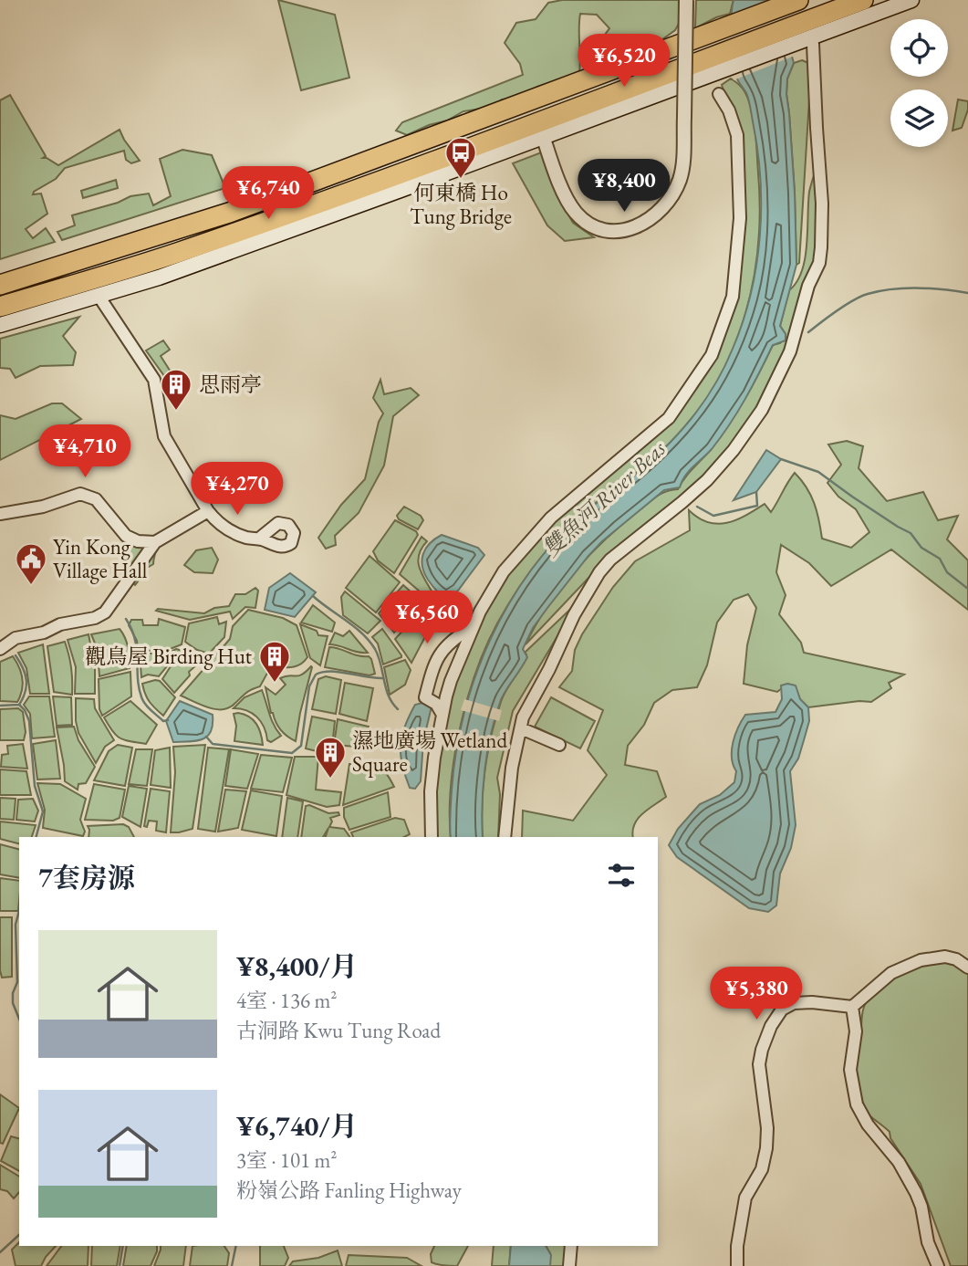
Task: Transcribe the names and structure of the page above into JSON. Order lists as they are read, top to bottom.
{
  "water": ["雙魚河 River Beas"],
  "places": {
    "bus stop": ["何東橋 Ho Tung Bridge"],
    "building": ["思雨亭", "觀鳥屋 Birding Hut", "濕地廣場 Wetland Square"],
    "public building": ["Yin Kong Village Hall"]
  },
  "page": {
    "price": [
      "¥6,520",
      "¥8,400",
      "¥6,740",
      "¥4,710",
      "¥4,270",
      "¥6,560",
      "¥5,380"
    ],
    "heading": "7套房源",
    "list": [
      {
        "name": "¥8,400/月",
        "note": "4室 · 136 m² · 古洞路 Kwu Tung Road"
      },
      {
        "name": "¥6,740/月",
        "note": "3室 · 101 m² · 粉嶺公路 Fanling Highway"
      }
    ]
  }
}
